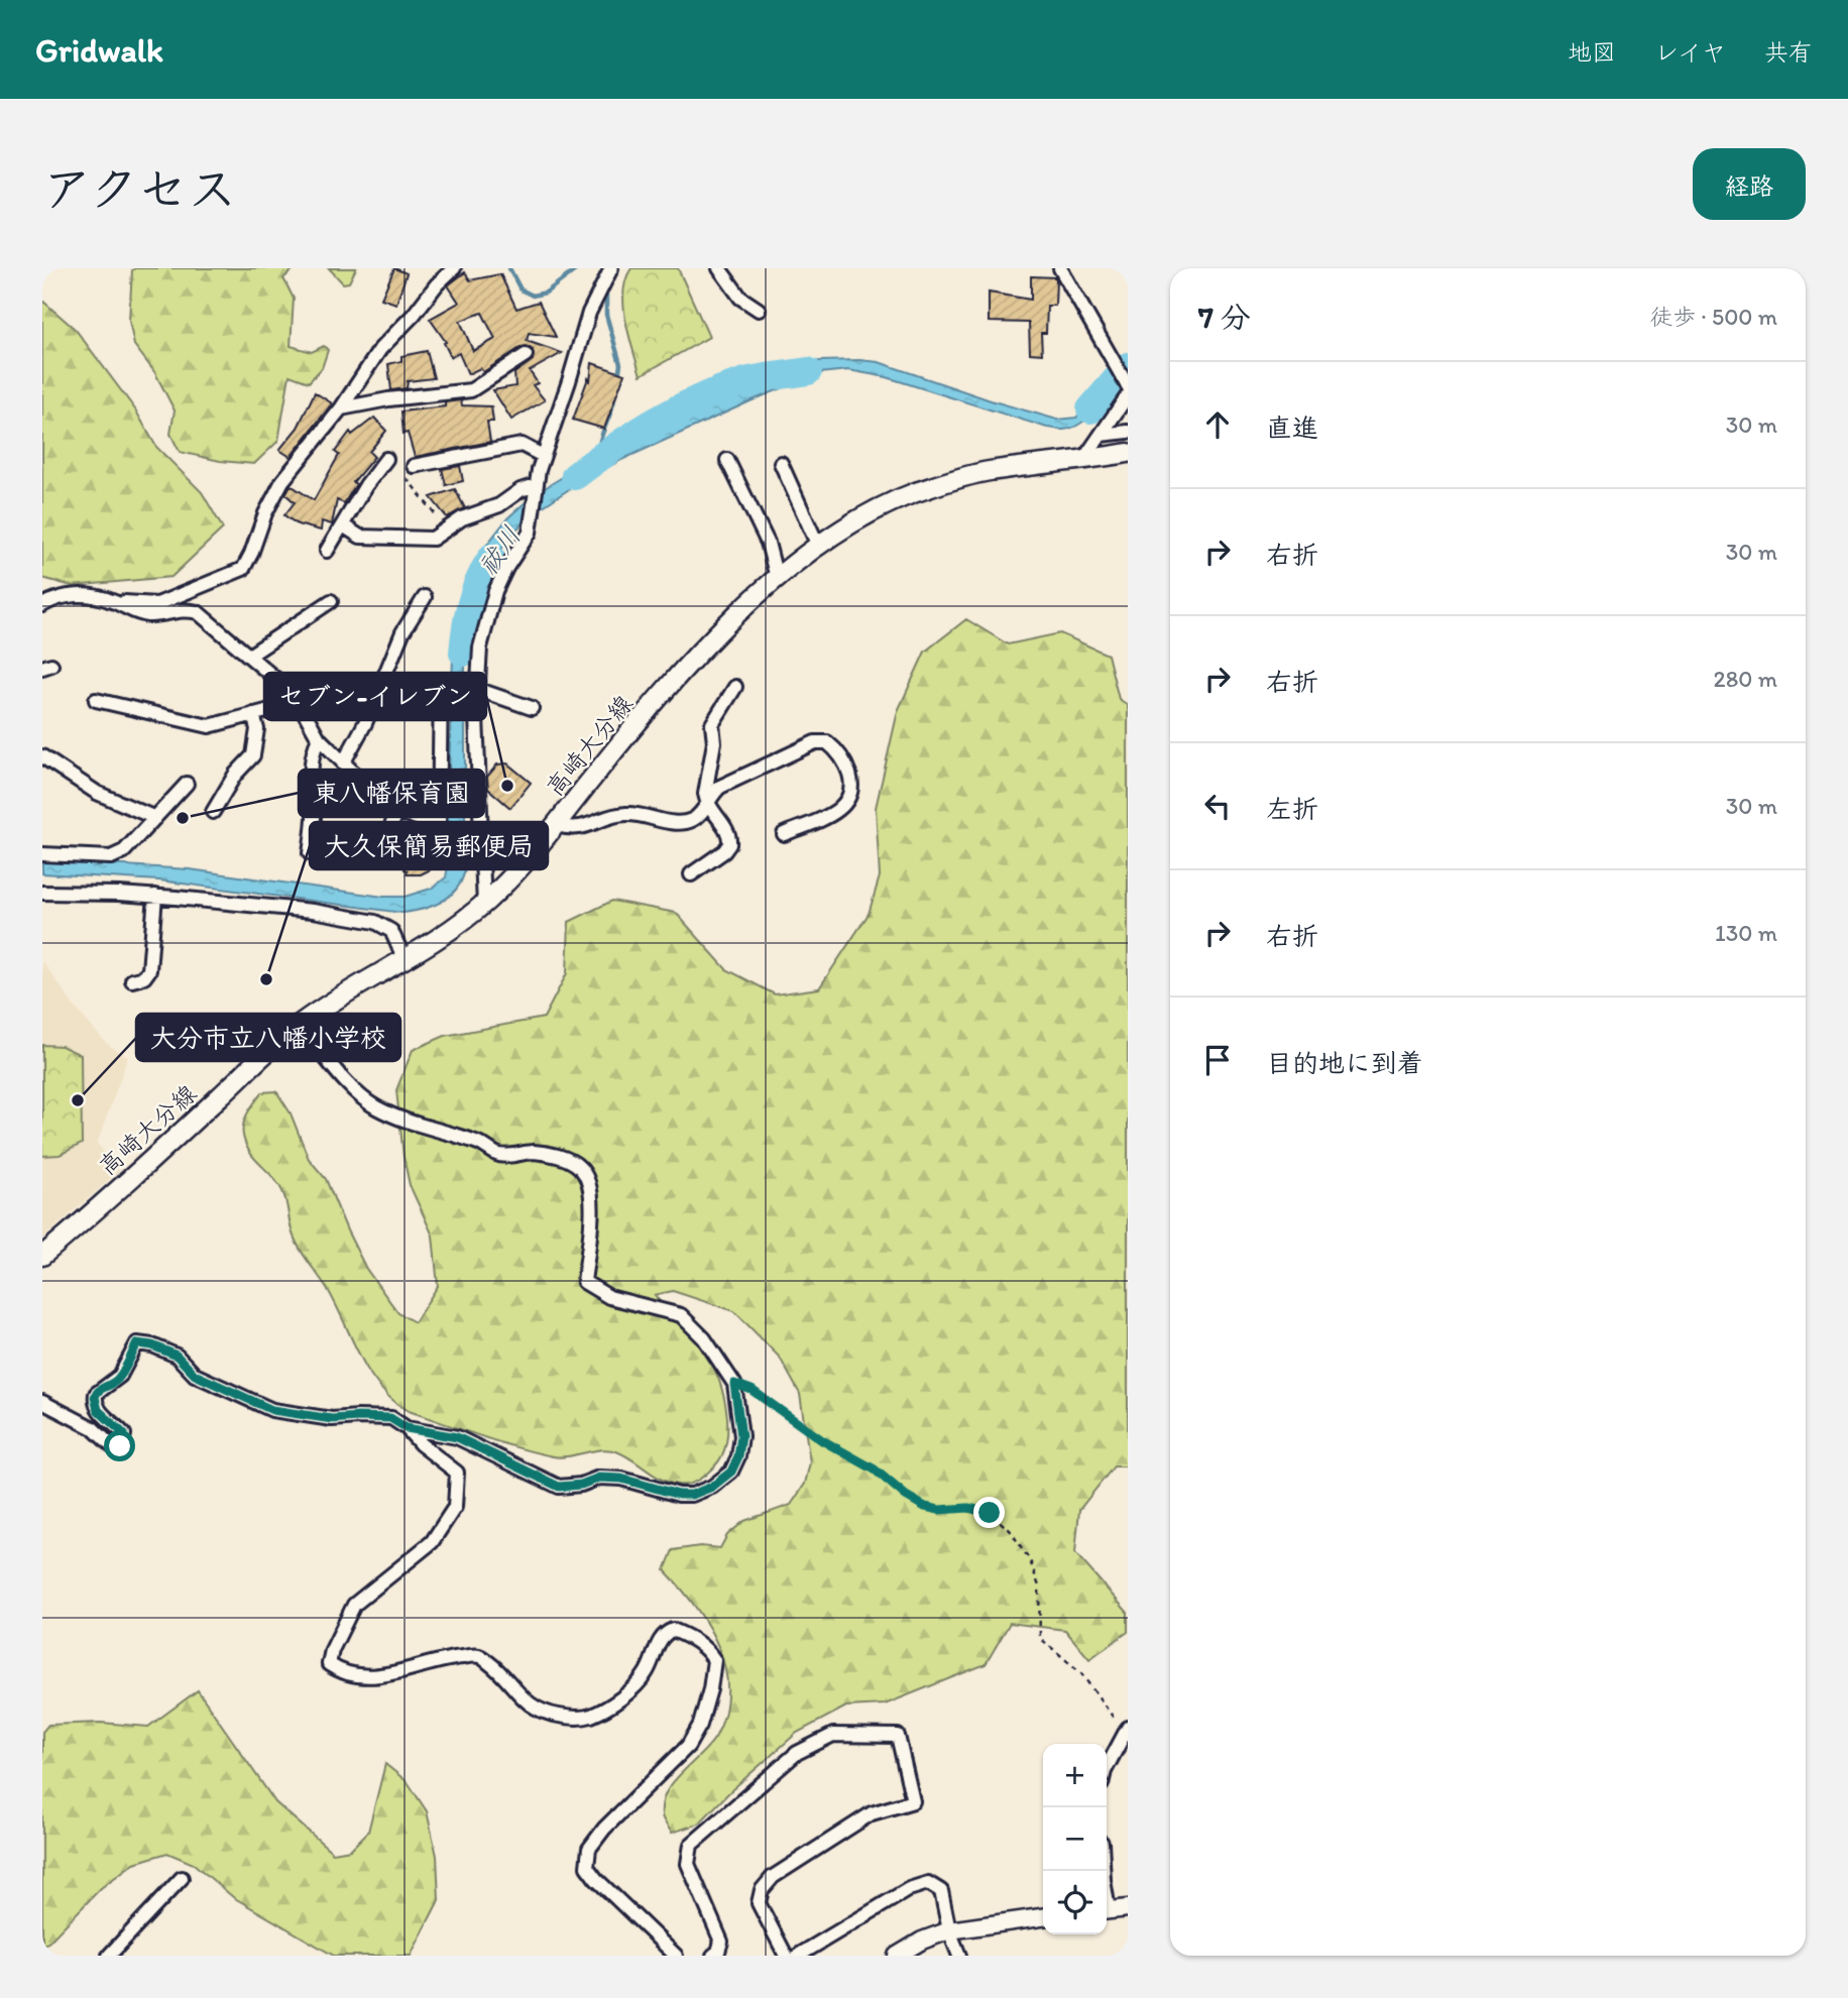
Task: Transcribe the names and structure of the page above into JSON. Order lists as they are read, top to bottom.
{
  "streets": {
    "main road": ["高崎大分線"]
  },
  "water": ["祓川"],
  "places": [
    "セブン-イレブン",
    "東八幡保育園",
    "大久保簡易郵便局",
    "大分市立八幡小学校"
  ],
  "page": {
    "header": "Gridwalk",
    "nav": ["地図", "レイヤ", "共有"],
    "title": "アクセス",
    "buttons": "経路",
    "heading": ["7 分", "徒歩 · 500 m"],
    "list": [
      ["直進", "30 m"],
      ["右折", "30 m"],
      ["右折", "280 m"],
      ["左折", "30 m"],
      ["右折", "130 m"],
      "目的地に到着"
    ],
    "map_buttons": ["+", "−"]
  }
}
